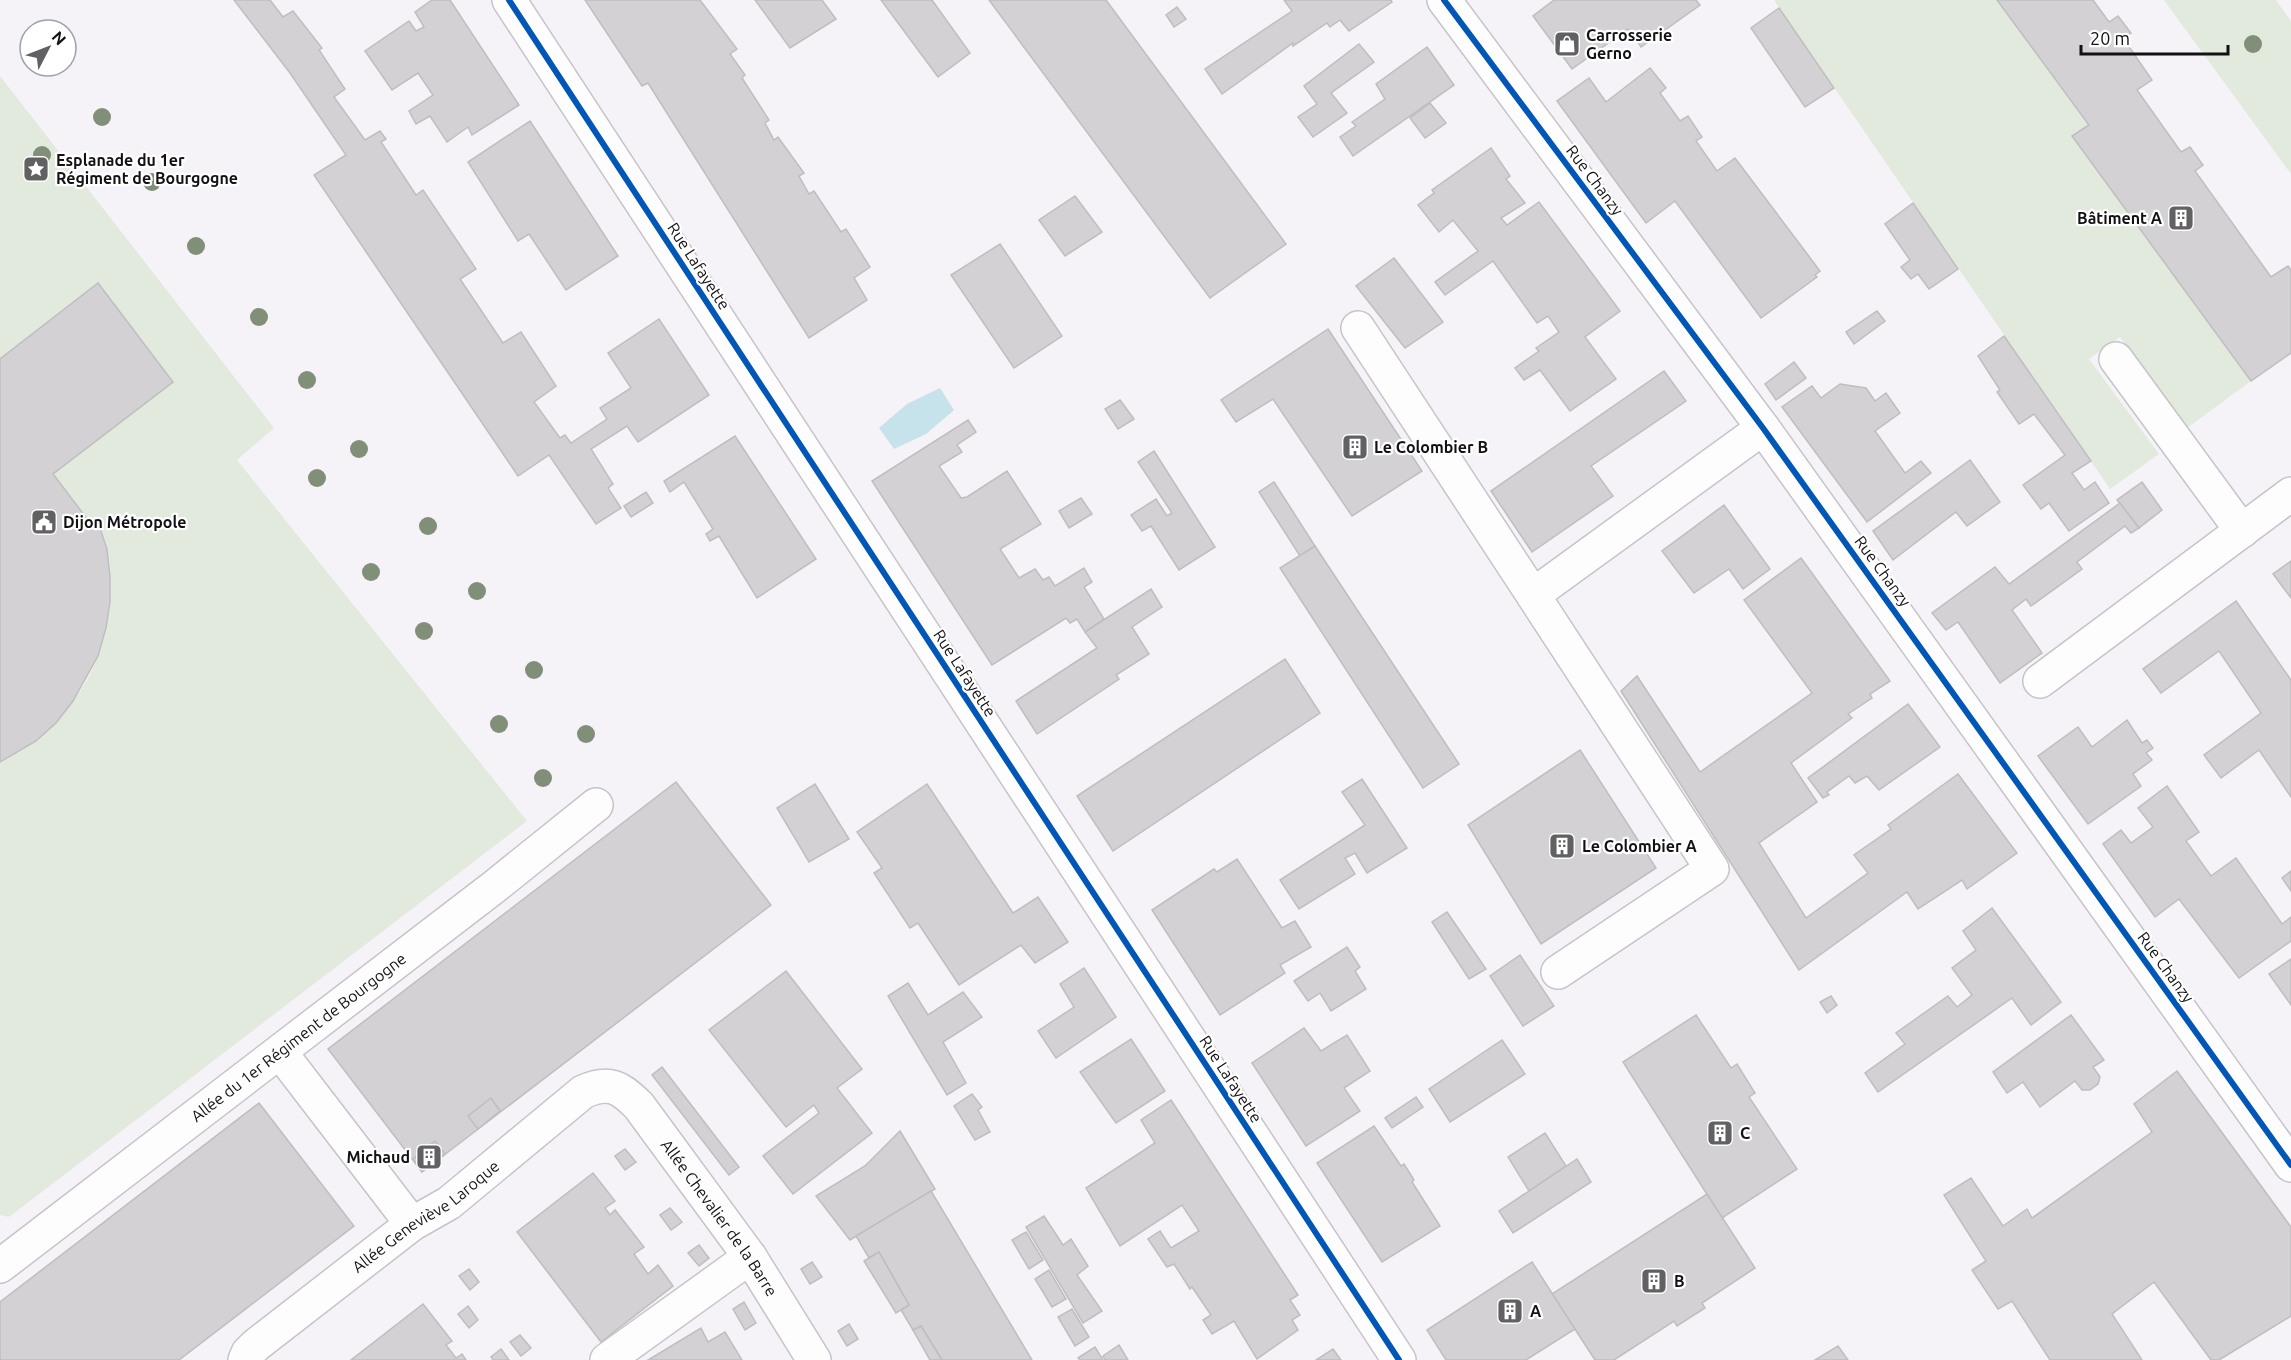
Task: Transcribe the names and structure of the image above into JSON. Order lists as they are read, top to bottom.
{
  "streets": {
    "street": [
      "Rue Chanzy",
      "Rue Lafayette",
      "Allée du 1er Régiment de Bourgogne",
      "Allée Geneviève Laroque",
      "Allée Chevalier de la Barre"
    ]
  },
  "crossings": [
    ["Allée Geneviève Laroque", "Allée Chevalier de la Barre"]
  ],
  "places": {
    "shop": ["Carrosserie Gerno"],
    "place": ["Esplanade du 1er Régiment de Bourgogne"],
    "building": [
      "Bâtiment A",
      "Le Colombier B",
      "Le Colombier A",
      "C",
      "Michaud",
      "B",
      "A"
    ],
    "public building": ["Dijon Métropole"]
  },
  "scale_bar": "20 m",
  "north": "top right"
}
